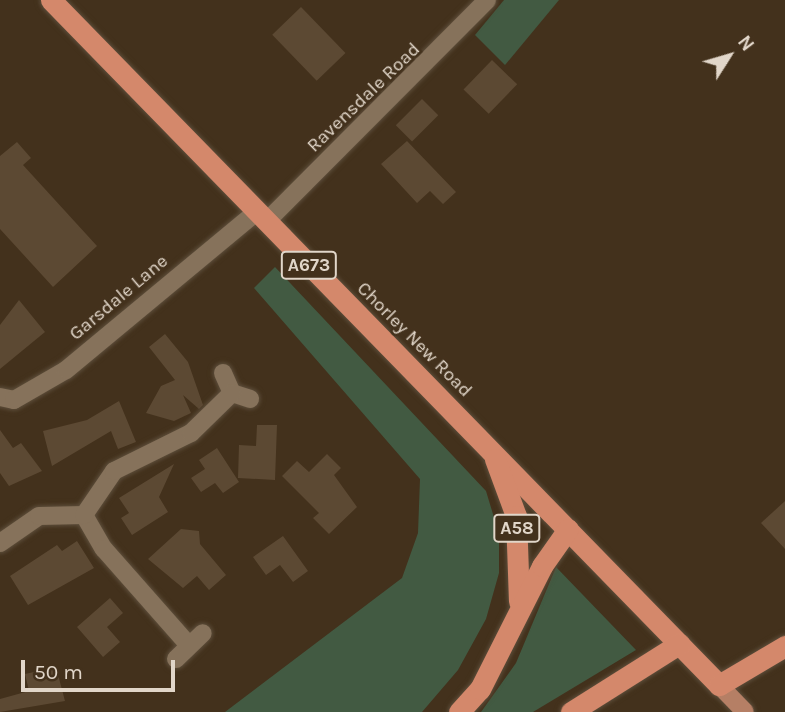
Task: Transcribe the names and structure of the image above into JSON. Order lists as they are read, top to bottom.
{
  "streets": {
    "highway": ["A673", "Chorley New Road", "A58"],
    "street": ["Ravensdale Road", "Garsdale Lane"]
  },
  "crossings": [
    ["Ravensdale Road", "Garsdale Lane"],
    ["Ravensdale Road", "Chorley New Road"],
    ["Garsdale Lane", "Chorley New Road"],
    ["Chorley New Road", "A58"]
  ],
  "scale_bar": "50 m",
  "north": "top right"
}
